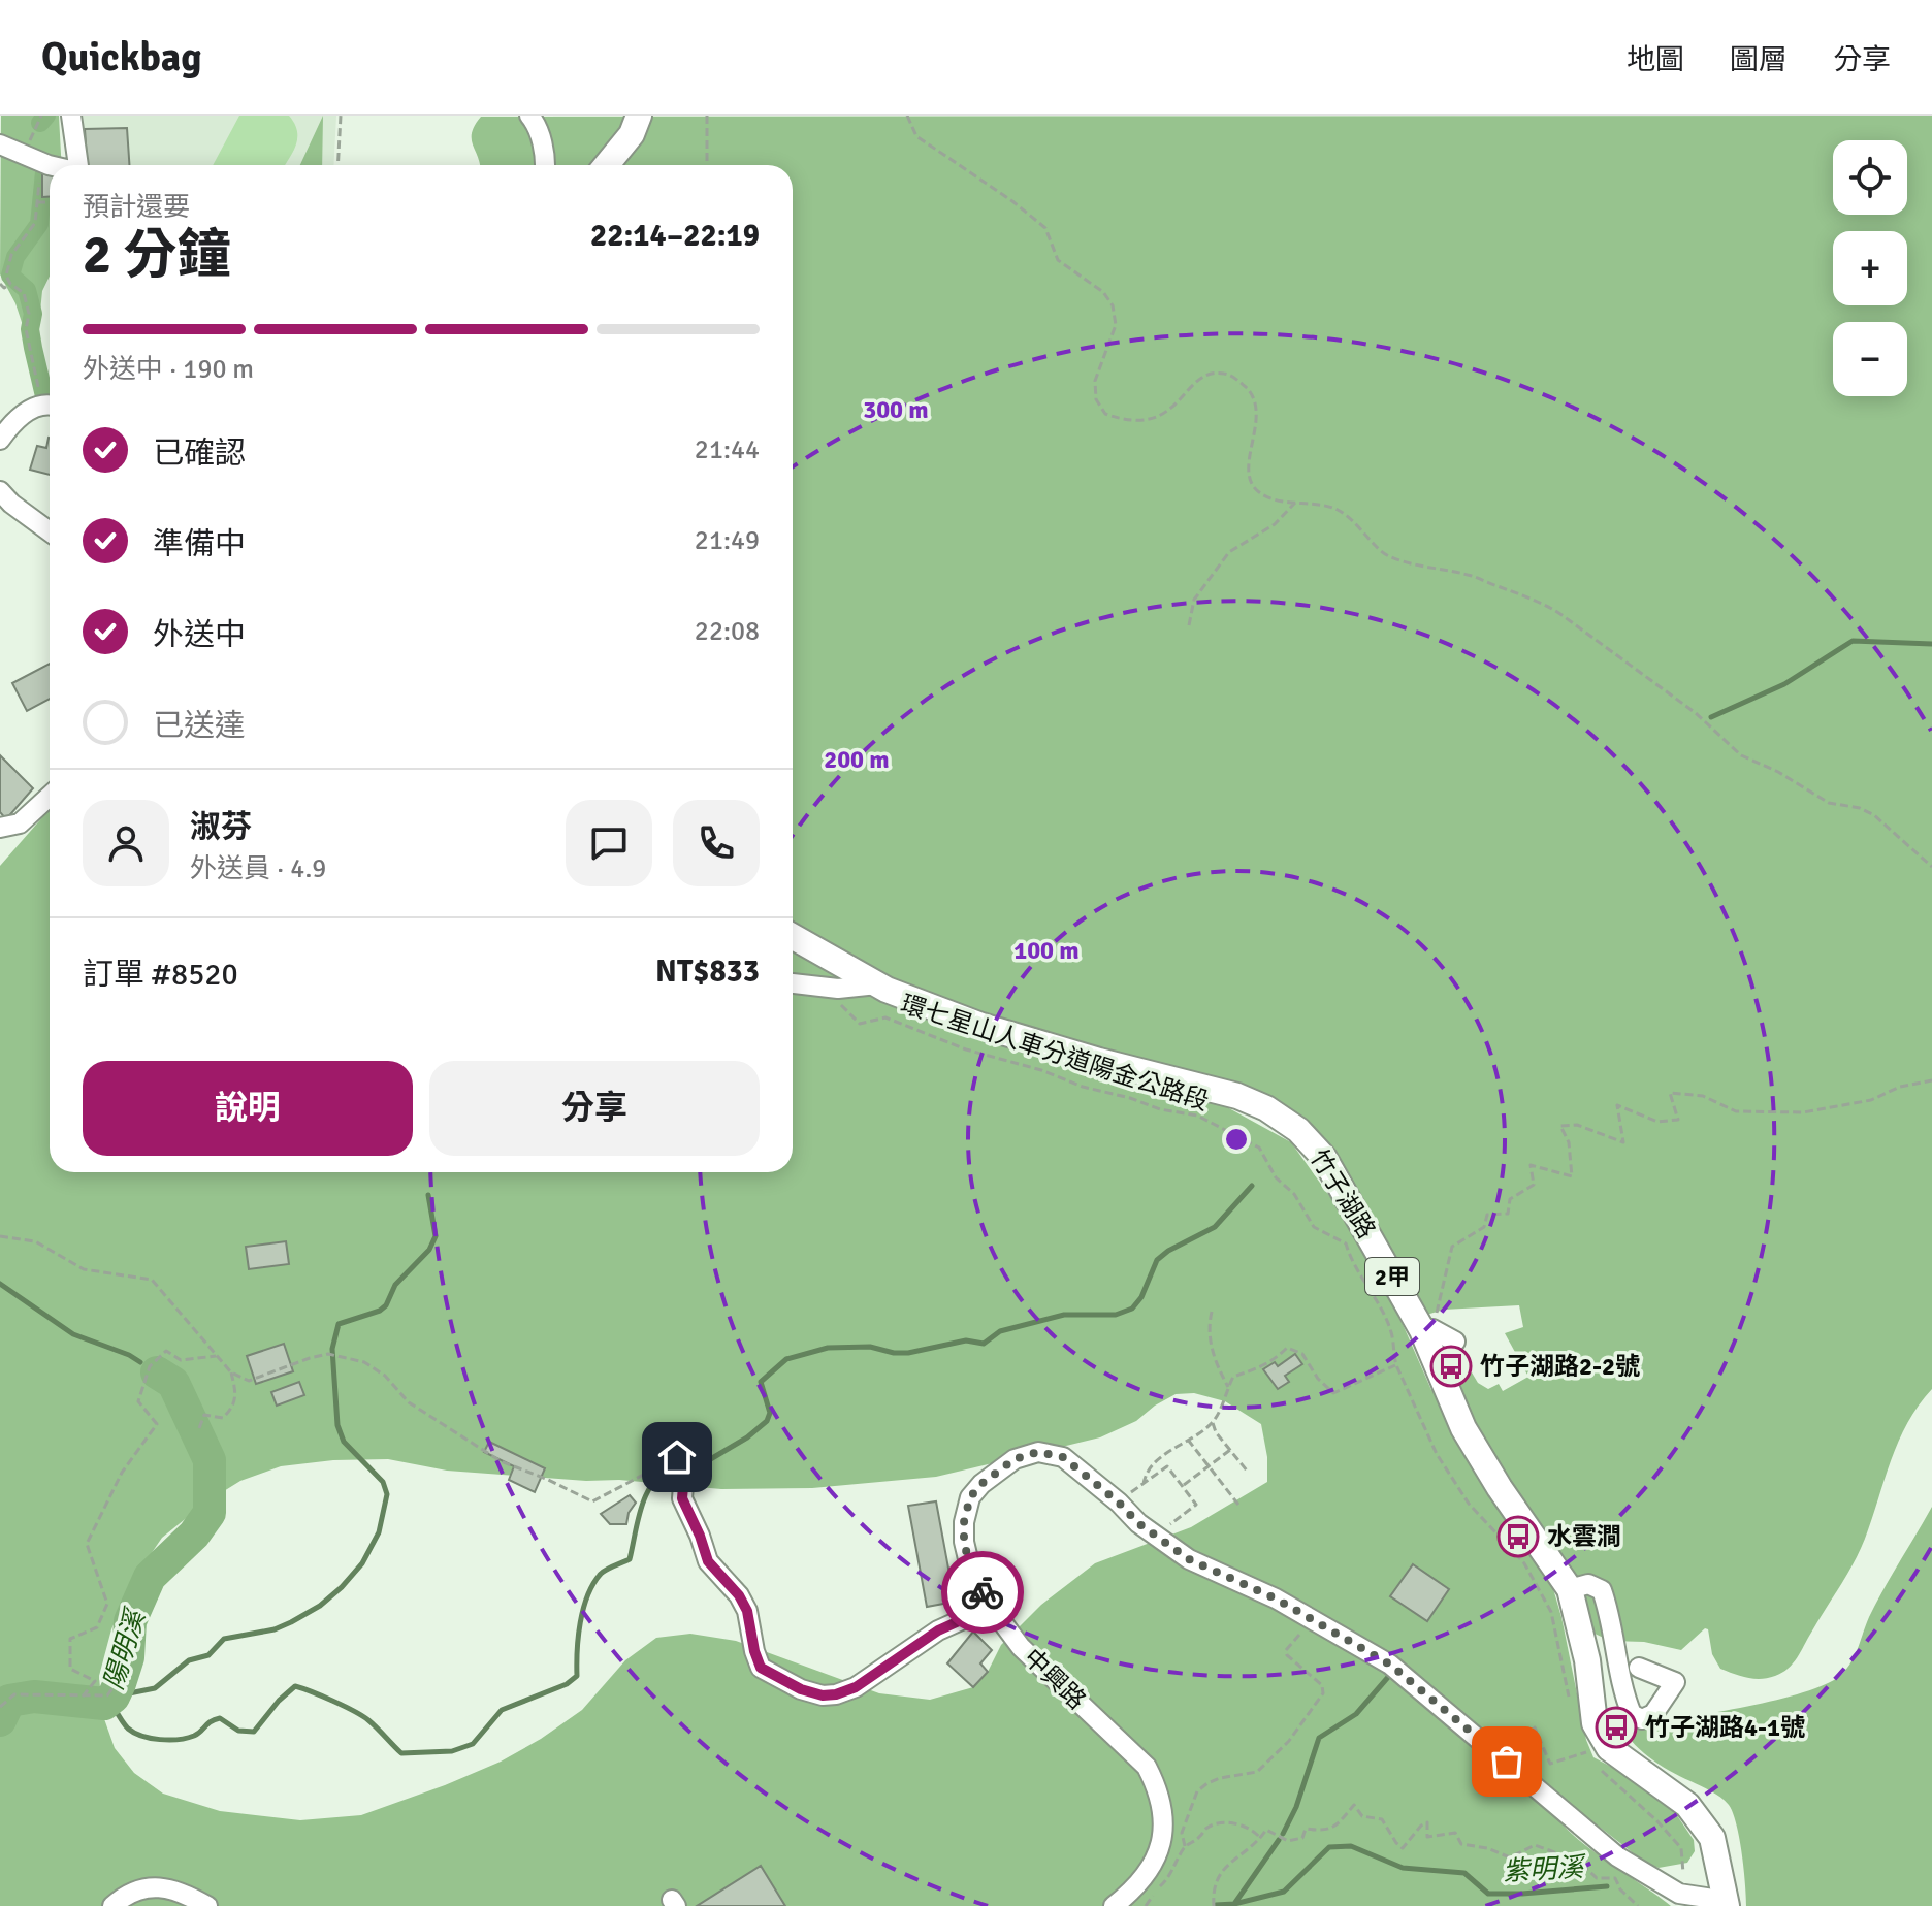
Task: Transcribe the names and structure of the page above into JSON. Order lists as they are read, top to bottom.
{
  "streets": {
    "main road": ["竹子湖路", "2甲"],
    "street": ["中興路"],
    "path": ["環七星山人車分道陽金公路段"]
  },
  "crossings": [
    ["竹子湖路", "中興路"]
  ],
  "water": ["陽明溪", "紫明溪"],
  "places": {
    "bus stop": ["竹子湖路2-2號", "水雲澗", "竹子湖路4-1號"]
  },
  "page": {
    "header": "Quickbag",
    "nav": ["地圖", "圖層", "分享"],
    "map_buttons": ["+", "−"],
    "heading": ["2 分鐘", "預計還要", "22:14–22:19"],
    "panel": [
      "淑芬",
      "外送員 · 4.9",
      "訂單 #8520",
      "NT$833"
    ],
    "bar": "外送中 · 190 m",
    "list": [
      ["已確認", "21:44"],
      ["準備中", "21:49"],
      ["外送中", "22:08"],
      "已送達"
    ],
    "buttons": ["說明", "分享"]
  },
  "rings": ["300 m", "200 m", "100 m"]
}
